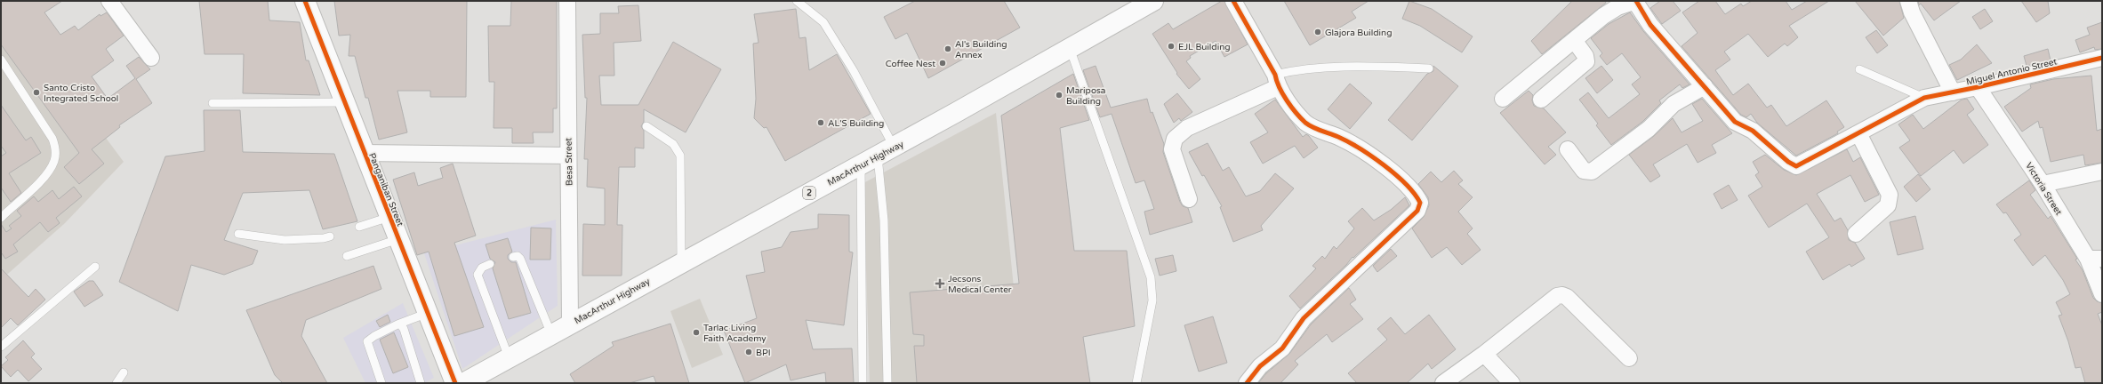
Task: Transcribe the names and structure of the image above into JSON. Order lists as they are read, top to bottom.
{
  "streets": {
    "main road": ["MacArthur Highway", "Panganiban Street", "2"],
    "street": ["Miguel Antonio Street", "Besa Street", "Victoria Street"]
  },
  "crossings": [
    ["Miguel Antonio Street", "Victoria Street"],
    ["Besa Street", "MacArthur Highway"]
  ],
  "places": {
    "other": [
      "Glajora Building",
      "EJL Building",
      "Al's Building Annex",
      "Coffee Nest",
      "Santo Cristo Integrated School",
      "Mariposa Building",
      "AL'S Building",
      "Tarlac Living Faith Academy",
      "BPI"
    ],
    "health": ["Jecsons Medical Center"]
  }
}
